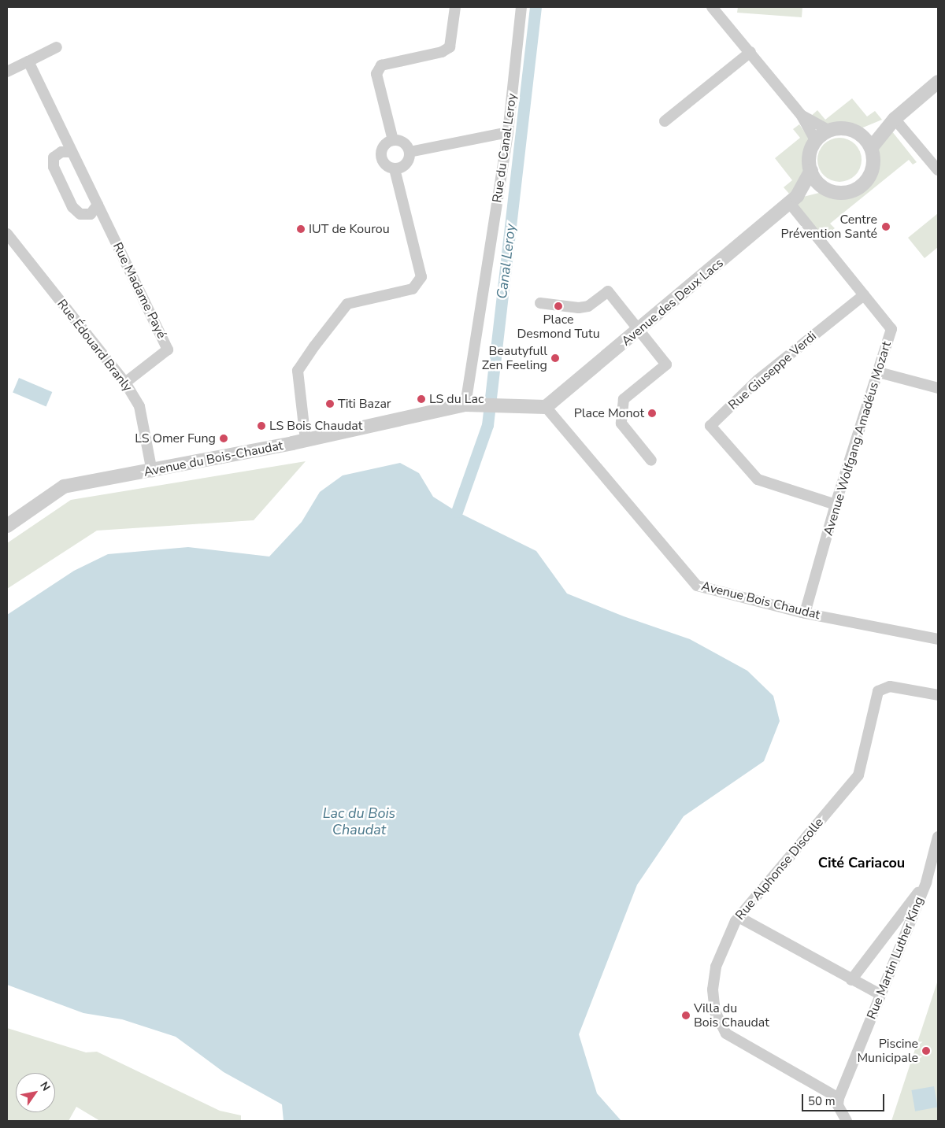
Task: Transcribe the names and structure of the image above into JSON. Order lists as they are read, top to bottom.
{
  "streets": {
    "street": [
      "Rue du Canal Leroy",
      "Rue Madame Payé",
      "Avenue des Deux Lacs",
      "Rue Édouard Branly",
      "Rue Giuseppe Verdi",
      "Avenue Wolfgang Amadéus Mozart",
      "Avenue du Bois-Chaudat",
      "Avenue Bois Chaudat",
      "Rue Alphonse Discolle",
      "Rue Martin Luther King"
    ]
  },
  "crossings": [
    ["Rue du Canal Leroy", "Avenue du Bois-Chaudat"],
    ["Rue Madame Payé", "Rue Édouard Branly"],
    ["Avenue des Deux Lacs", "Avenue Wolfgang Amadéus Mozart"],
    ["Avenue des Deux Lacs", "Avenue du Bois-Chaudat"],
    ["Avenue des Deux Lacs", "Avenue Bois Chaudat"],
    ["Rue Édouard Branly", "Avenue du Bois-Chaudat"],
    ["Rue Giuseppe Verdi", "Avenue Wolfgang Amadéus Mozart"],
    ["Avenue Wolfgang Amadéus Mozart", "Avenue Bois Chaudat"],
    ["Avenue du Bois-Chaudat", "Avenue Bois Chaudat"],
    ["Rue Alphonse Discolle", "Rue Martin Luther King"]
  ],
  "districts": ["Cité Cariacou"],
  "water": ["Canal Leroy", "Lac du Bois Chaudat"],
  "places": [
    "Centre Prévention Santé",
    "IUT de Kourou",
    "Place Desmond Tutu",
    "Beautyfull Zen Feeling",
    "LS du Lac",
    "Titi Bazar",
    "Place Monot",
    "LS Bois Chaudat",
    "LS Omer Fung",
    "Villa du Bois Chaudat",
    "Piscine Municipale"
  ],
  "scale_bar": "50 m",
  "north": "top right"
}
